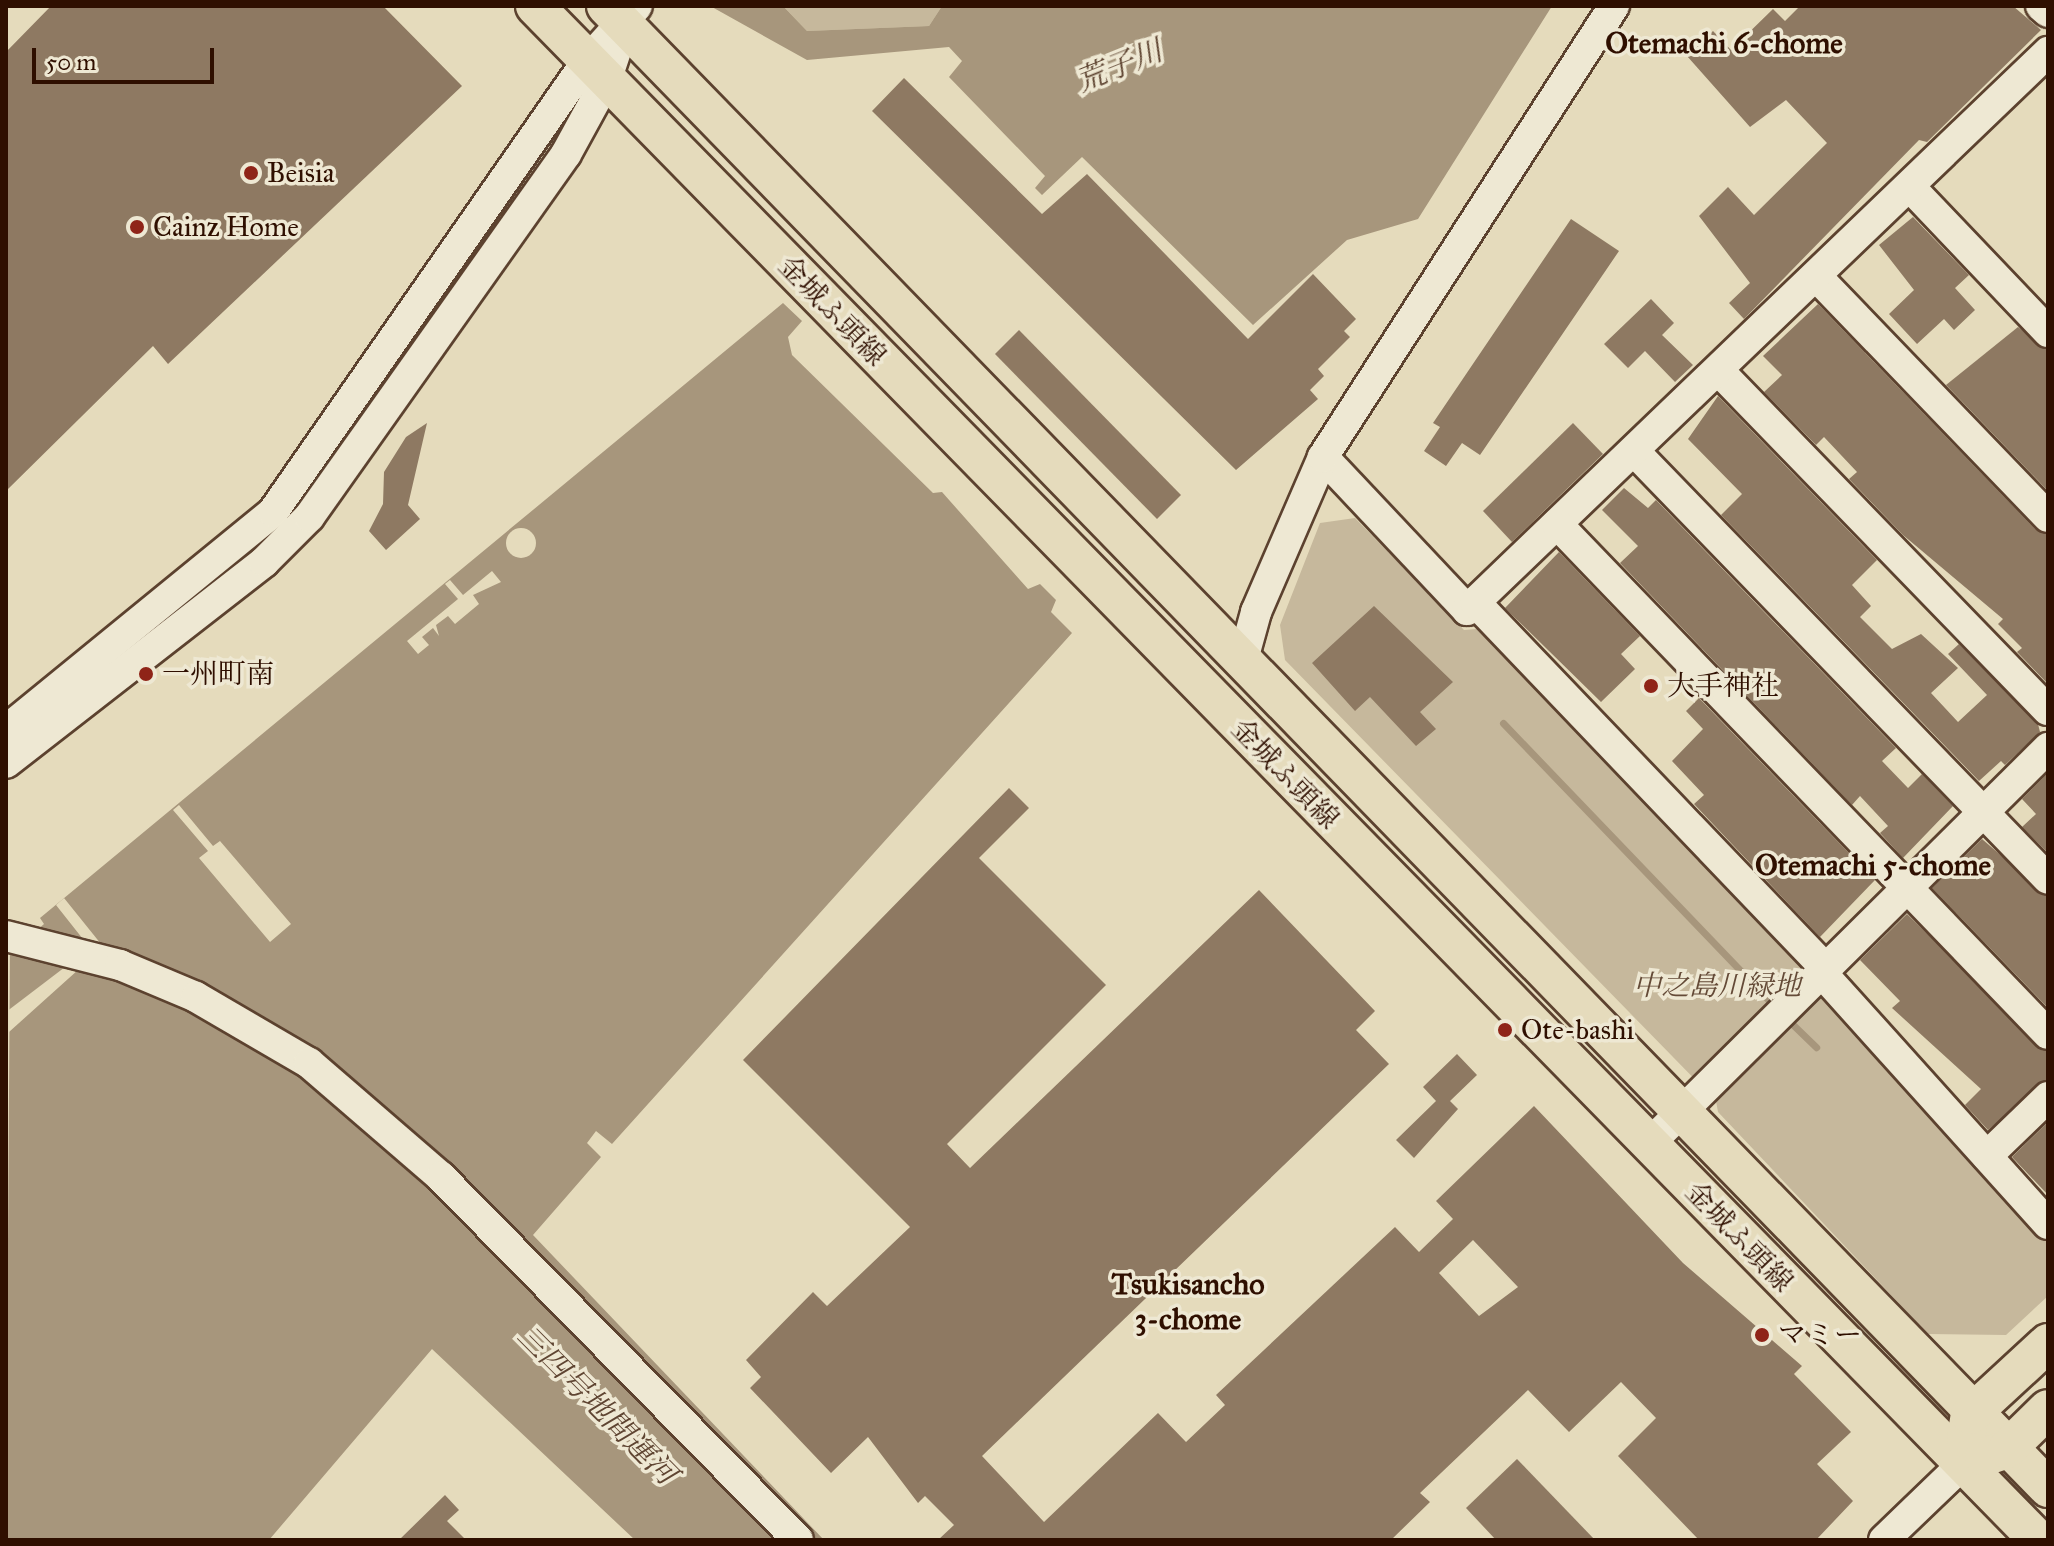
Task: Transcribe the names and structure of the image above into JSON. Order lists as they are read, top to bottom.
{
  "streets": {
    "main road": ["金城ふ頭線"]
  },
  "districts": ["Otemachi 6-chome", "Otemachi 5-chome", "Tsukisancho 3-chome"],
  "water": ["荒子川", "三四号地間運河"],
  "parks": ["中之島川緑地"],
  "places": [
    "Beisia",
    "Cainz Home",
    "一州町南",
    "大手神社",
    "Ote-bashi",
    "マミー"
  ],
  "scale_bar": "50 m"
}
